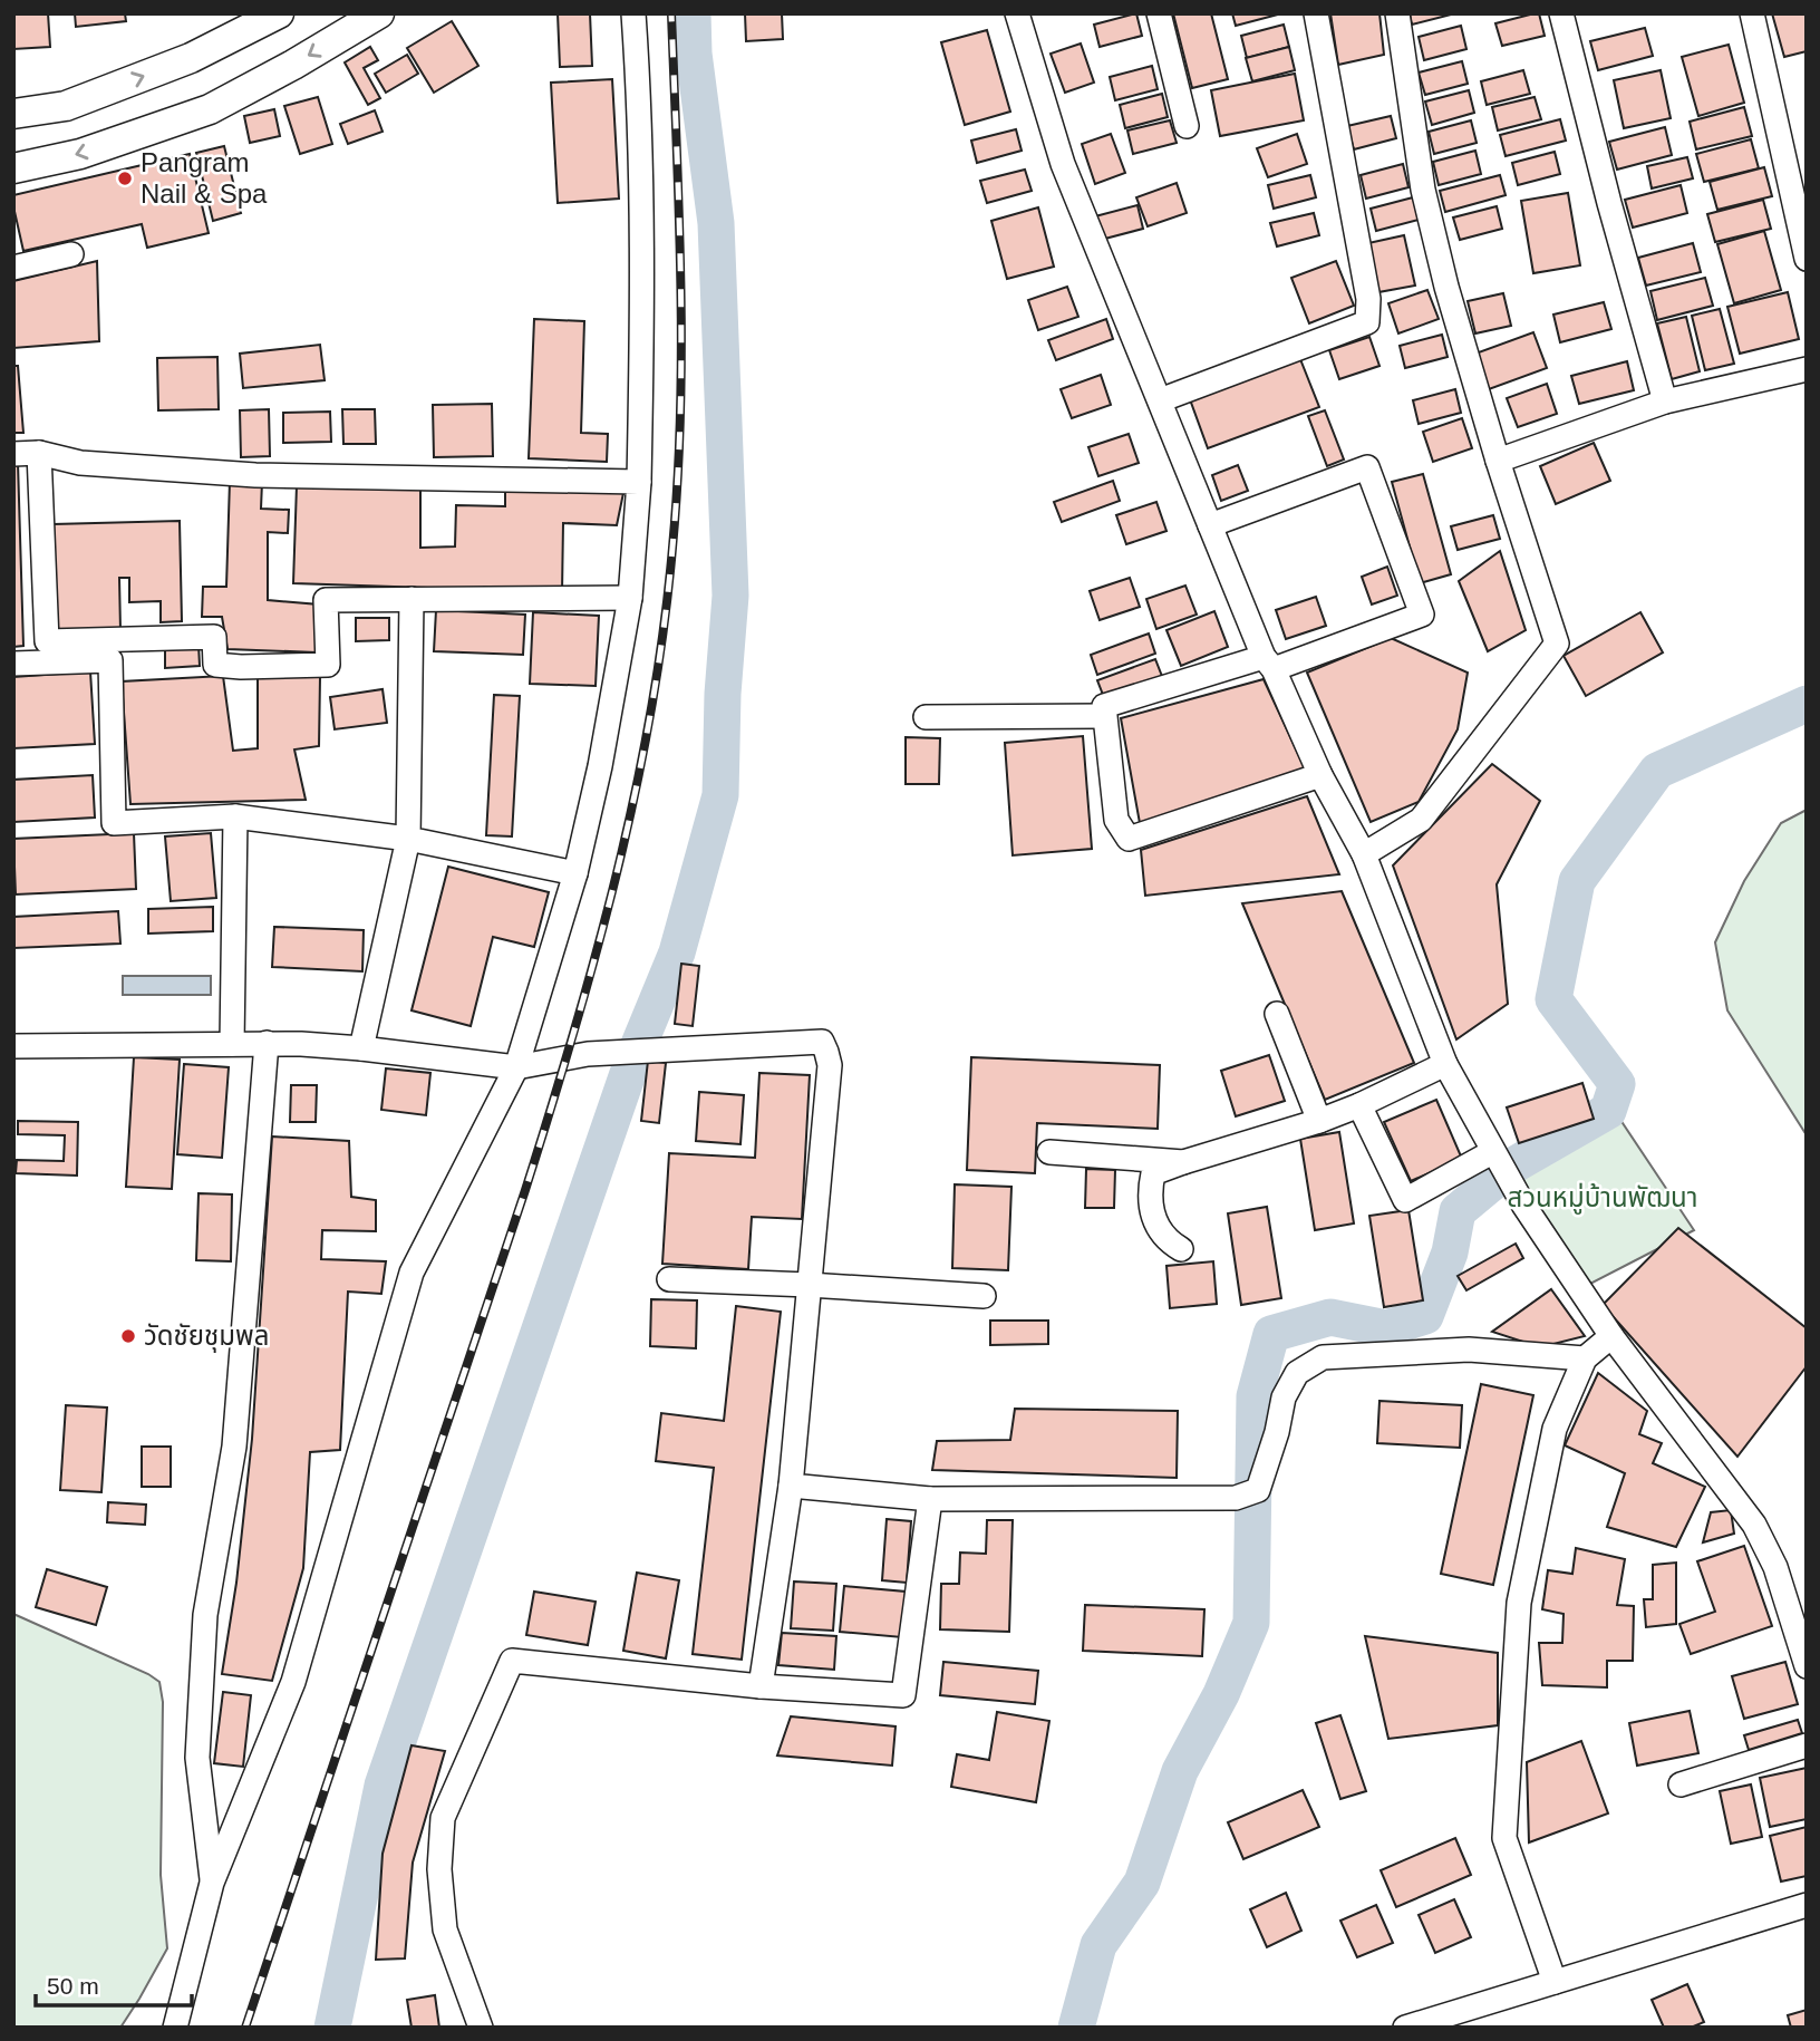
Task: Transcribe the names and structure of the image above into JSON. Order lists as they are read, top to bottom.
{
  "parks": ["สวนหมู่บ้านพัฒนา"],
  "places": ["Pangram Nail & Spa", "วัดชัยชุมพล"],
  "scale_bar": "50 m"
}
